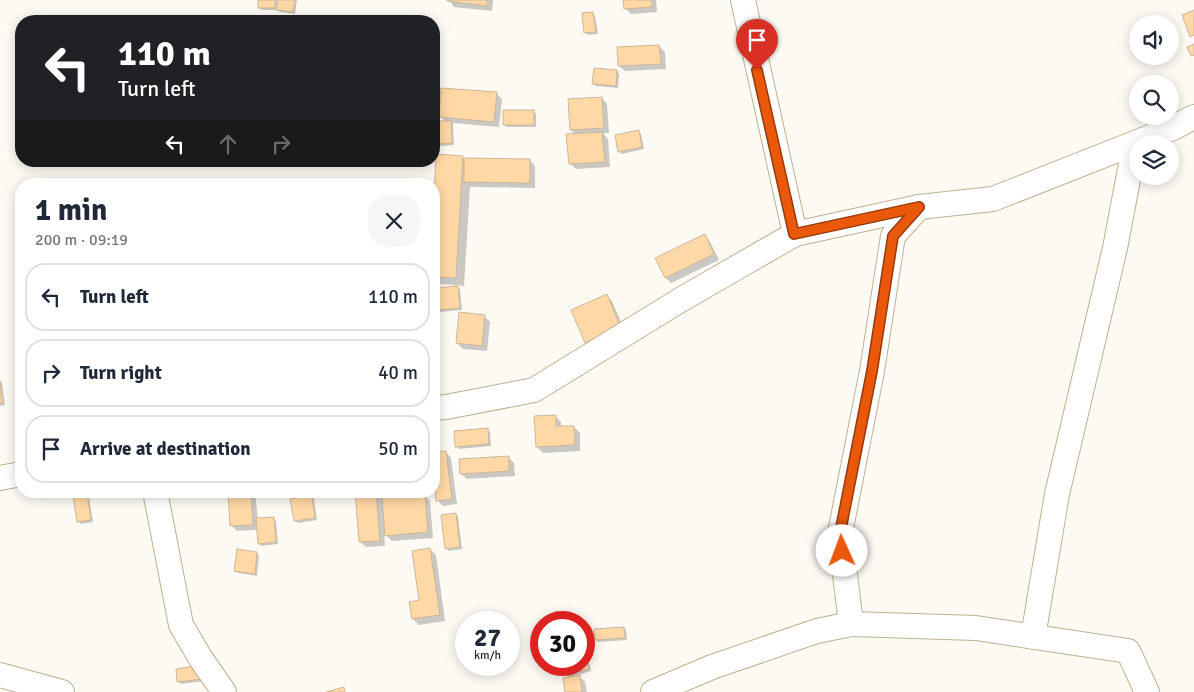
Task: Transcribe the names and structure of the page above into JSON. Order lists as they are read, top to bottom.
{
  "page": {
    "turn": ["110 m", "Turn left"],
    "heading": ["1 min", "200 m · 09:19"],
    "list": [
      {
        "name": "Turn left",
        "value": "110 m"
      },
      {
        "name": "Turn right",
        "value": "40 m"
      },
      {
        "name": "Arrive at destination",
        "value": "50 m"
      }
    ],
    "speed": "27 km/h",
    "limit": "30"
  }
}
